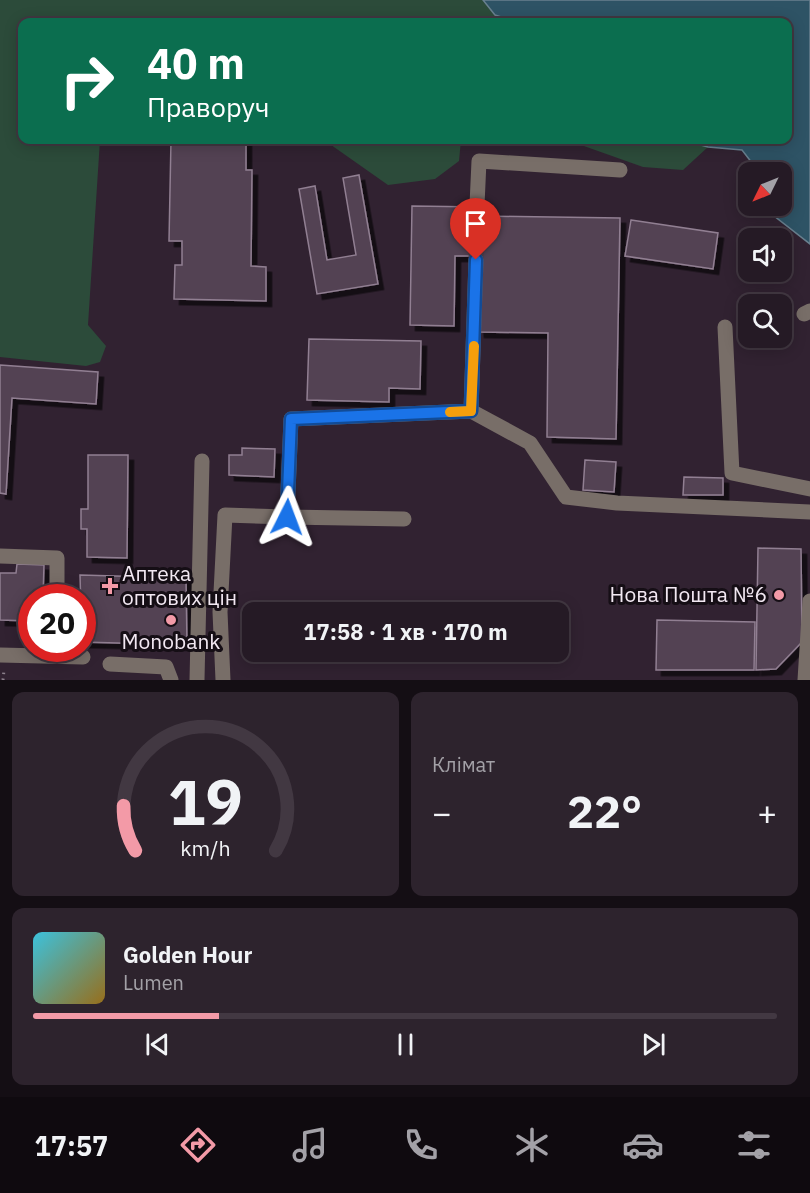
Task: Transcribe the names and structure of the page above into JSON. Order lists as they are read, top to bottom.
{
  "places": {
    "health": ["Аптека оптових цін"],
    "other": ["Нова Пошта №6", "Monobank"]
  },
  "north": "bottom left",
  "page": {
    "turn": ["40 m", "Праворуч"],
    "limit": "20",
    "trip": "17:58 · 1 хв · 170 m",
    "tile": "Клімат",
    "heat": ["−", "22°", "+"],
    "song": ["Golden Hour", "Lumen"],
    "tabs": "17:57",
    "gauge": ["19", "km/h"]
  }
}
